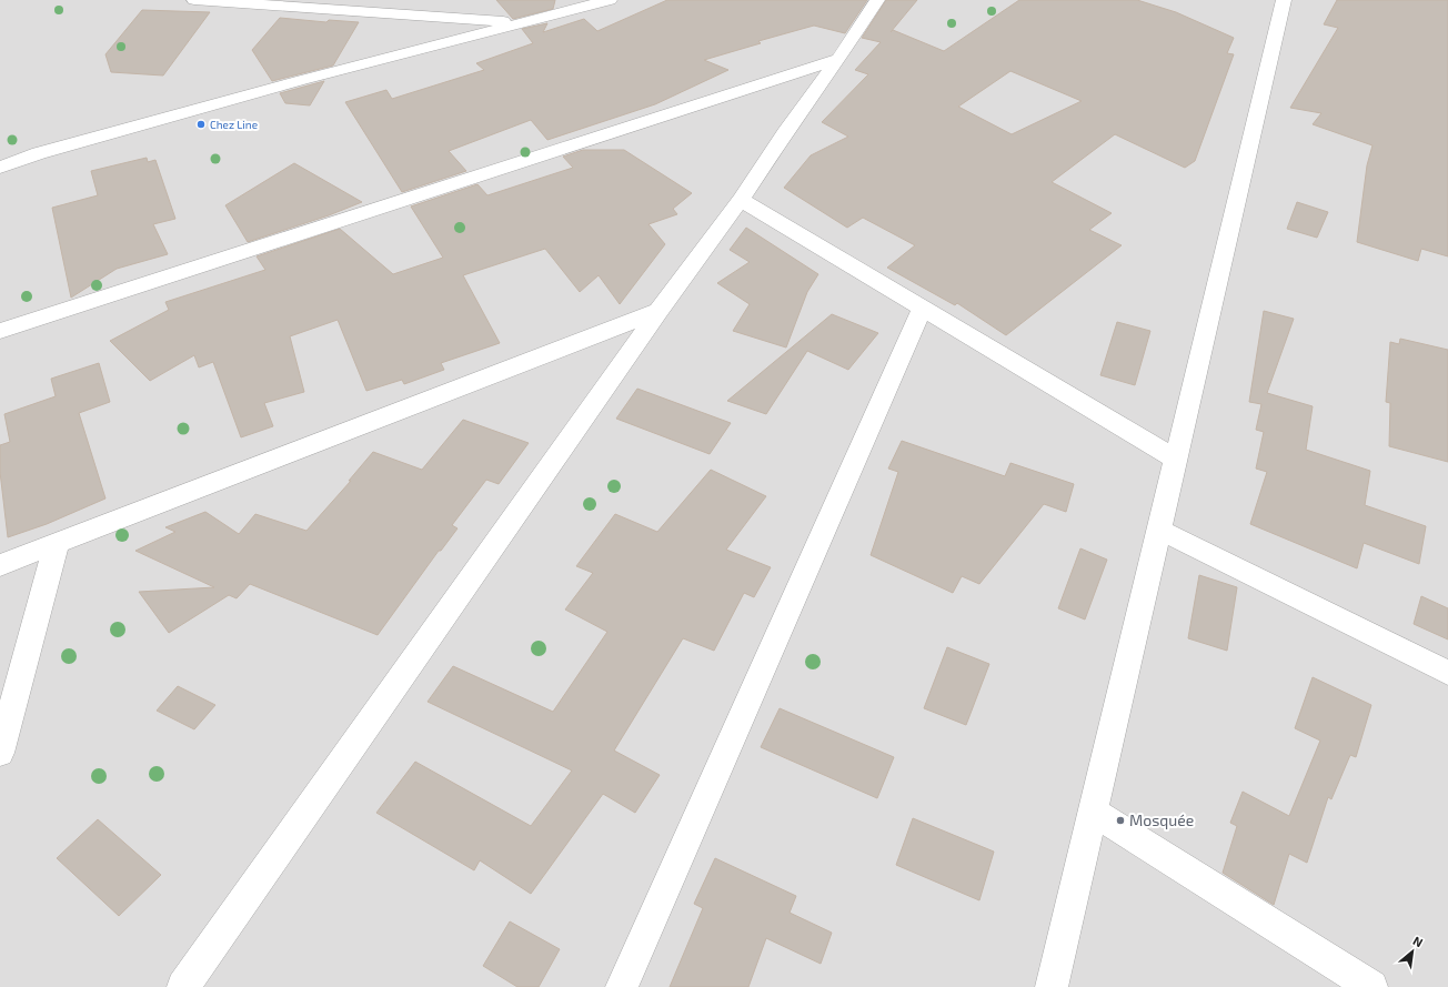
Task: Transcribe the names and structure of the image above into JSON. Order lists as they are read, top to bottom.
{
  "places": ["Chez Line", "Mosquée"],
  "north": "top right"
}
